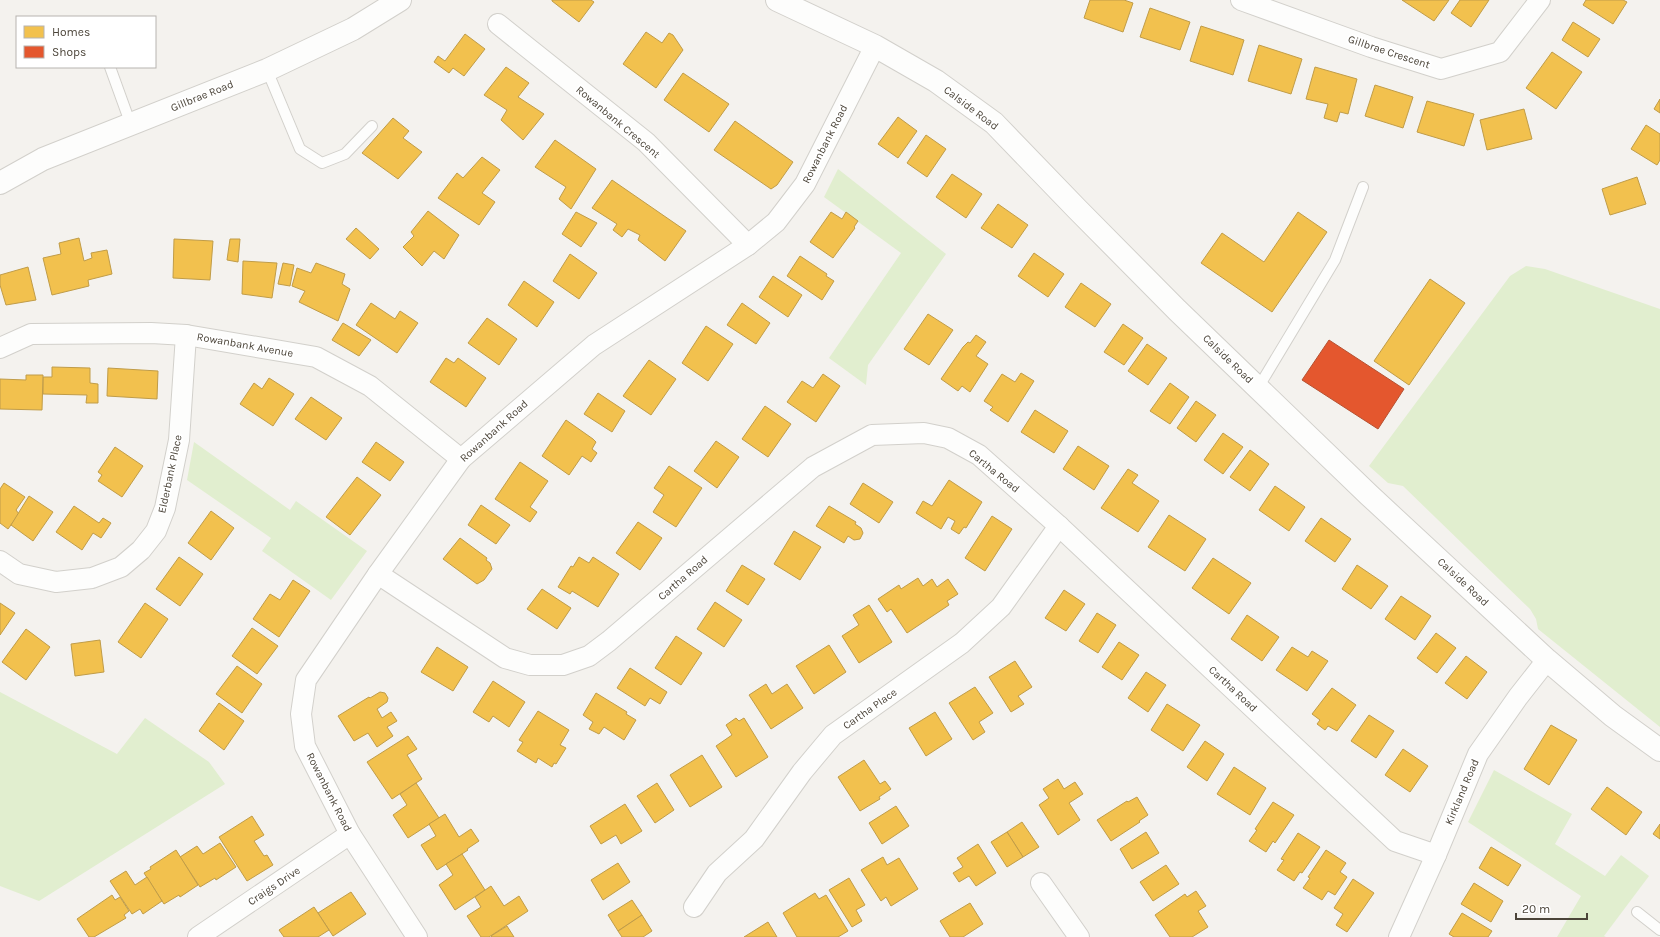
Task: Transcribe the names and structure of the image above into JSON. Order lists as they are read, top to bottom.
{
  "streets": {
    "street": [
      "Gillbrae Crescent",
      "Gillbrae Road",
      "Calside Road",
      "Rowanbank Crescent",
      "Rowanbank Road",
      "Rowanbank Avenue",
      "Cartha Road",
      "Elderbank Place",
      "Cartha Place",
      "Kirkland Road",
      "Craigs Drive"
    ]
  },
  "crossings": [
    ["Calside Road", "Rowanbank Road"],
    ["Calside Road", "Kirkland Road"],
    ["Rowanbank Crescent", "Rowanbank Road"],
    ["Rowanbank Road", "Rowanbank Avenue"],
    ["Rowanbank Road", "Cartha Road"],
    ["Rowanbank Road", "Craigs Drive"],
    ["Rowanbank Avenue", "Elderbank Place"],
    ["Cartha Road", "Cartha Place"],
    ["Cartha Road", "Kirkland Road"]
  ],
  "legend": ["Homes", "Shops"],
  "scale_bar": "20 m"
}
